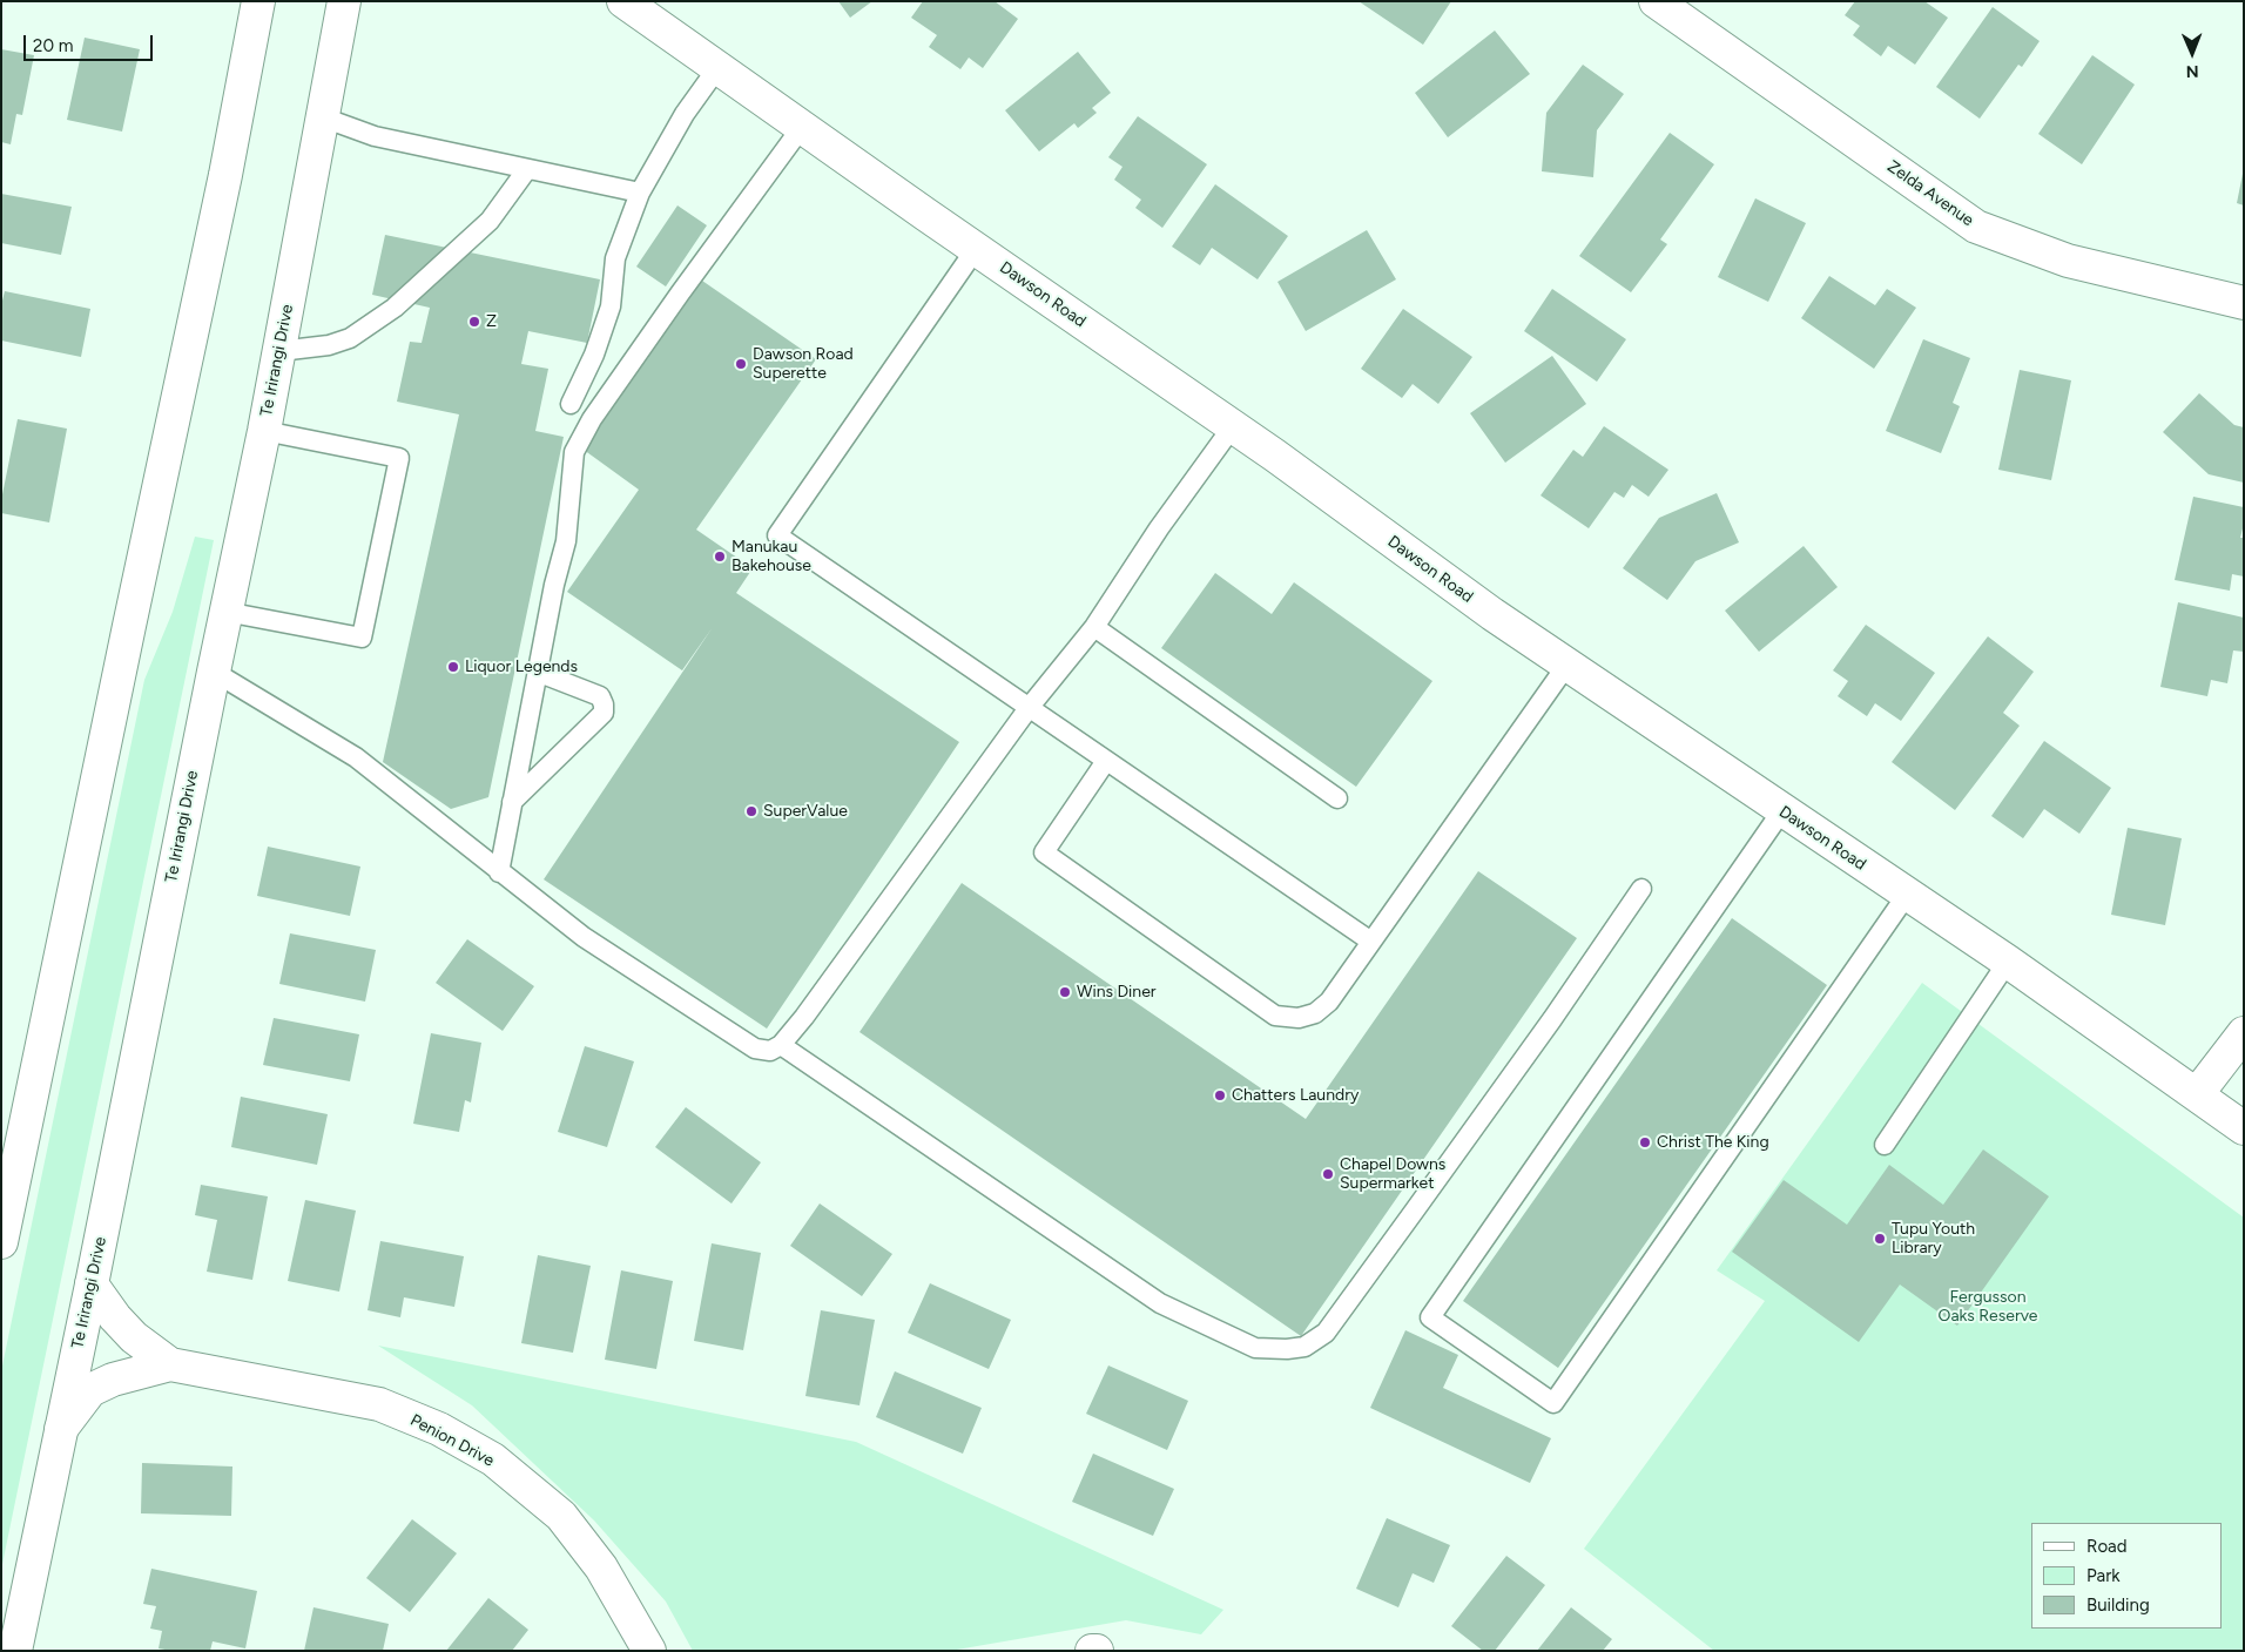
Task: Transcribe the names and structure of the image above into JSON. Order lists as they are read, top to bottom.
{
  "streets": {
    "main road": [
      "Zelda Avenue",
      "Dawson Road",
      "Te Irirangi Drive",
      "Penion Drive"
    ]
  },
  "crossings": [
    ["Te Irirangi Drive", "Penion Drive"]
  ],
  "parks": ["Fergusson Oaks Reserve"],
  "places": [
    "Z",
    "Dawson Road Superette",
    "Manukau Bakehouse",
    "Liquor Legends",
    "SuperValue",
    "Wins Diner",
    "Chatters Laundry",
    "Christ The King",
    "Chapel Downs Supermarket",
    "Tupu Youth Library"
  ],
  "legend": ["Road", "Park", "Building"],
  "scale_bar": "20 m",
  "north": "bottom"
}
